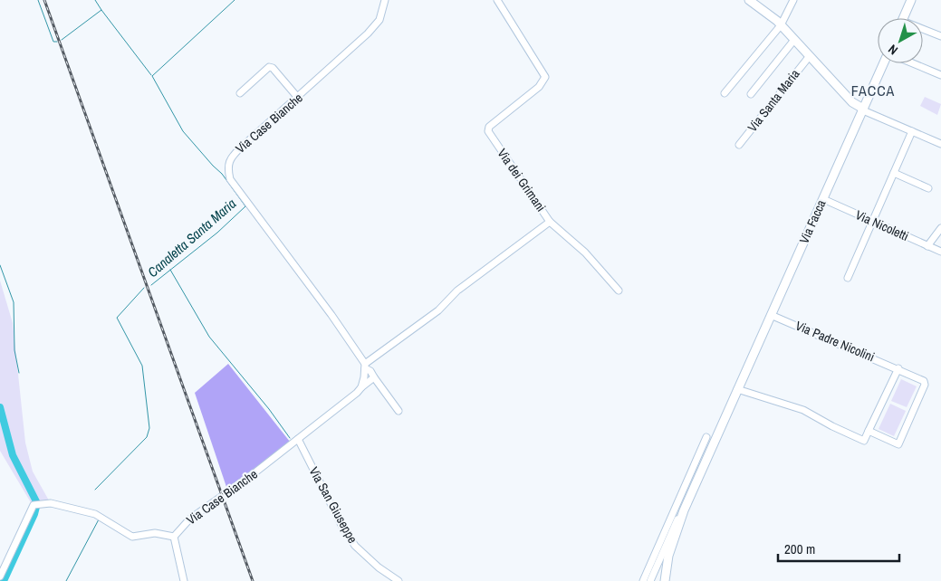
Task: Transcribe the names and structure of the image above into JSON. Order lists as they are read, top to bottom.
{
  "streets": {
    "main road": ["Via Santa Maria", "Via Facca"],
    "street": [
      "Via Case Bianche",
      "Via dei Grimani",
      "Via Nicoletti",
      "Via Padre Nicolini",
      "Via San Giuseppe"
    ]
  },
  "crossings": [
    ["Via Santa Maria", "Via Facca"],
    ["Via Case Bianche", "Via dei Grimani"],
    ["Via Case Bianche", "Via San Giuseppe"],
    ["Via Facca", "Via Nicoletti"],
    ["Via Facca", "Via Padre Nicolini"]
  ],
  "districts": ["FACCA"],
  "water": ["Canaletta Santa Maria"],
  "scale_bar": "200 m",
  "north": "bottom left"
}
